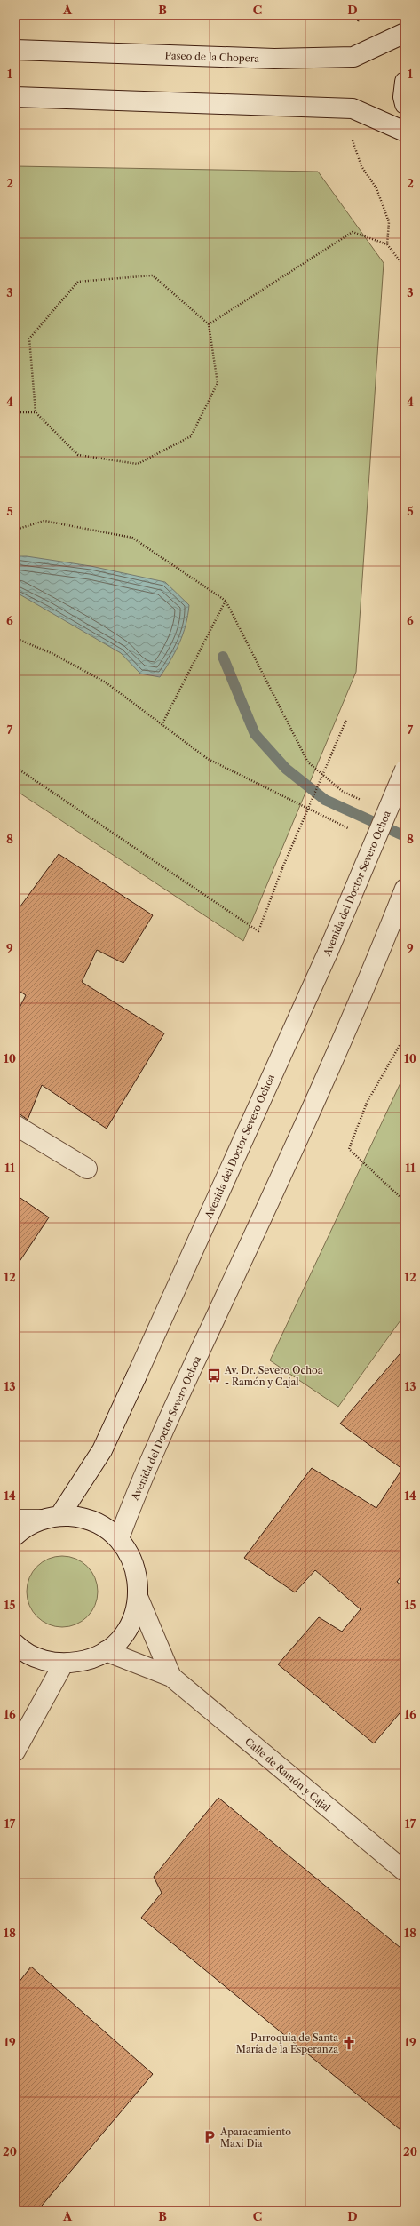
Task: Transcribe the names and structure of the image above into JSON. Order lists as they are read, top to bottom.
{
  "streets": {
    "street": ["Paseo de la Chopera", "Avenida del Doctor Severo Ochoa", "Calle de Ramón y Cajal"]
  },
  "places": {
    "bus stop": ["Av. Dr. Severo Ochoa - Ramón y Cajal"],
    "church": ["Parroquia de Santa María de la Esperanza"],
    "parking": ["Aparacamiento Maxi Dia"]
  },
  "grid": {
    "columns": [
      "A",
      "B",
      "C",
      "D"
    ],
    "rows": [
      "1",
      "2",
      "3",
      "4",
      "5",
      "6",
      "7",
      "8",
      "9",
      "10",
      "11",
      "12",
      "13",
      "14",
      "15",
      "16",
      "17",
      "18",
      "19",
      "20"
    ]
  }
}
